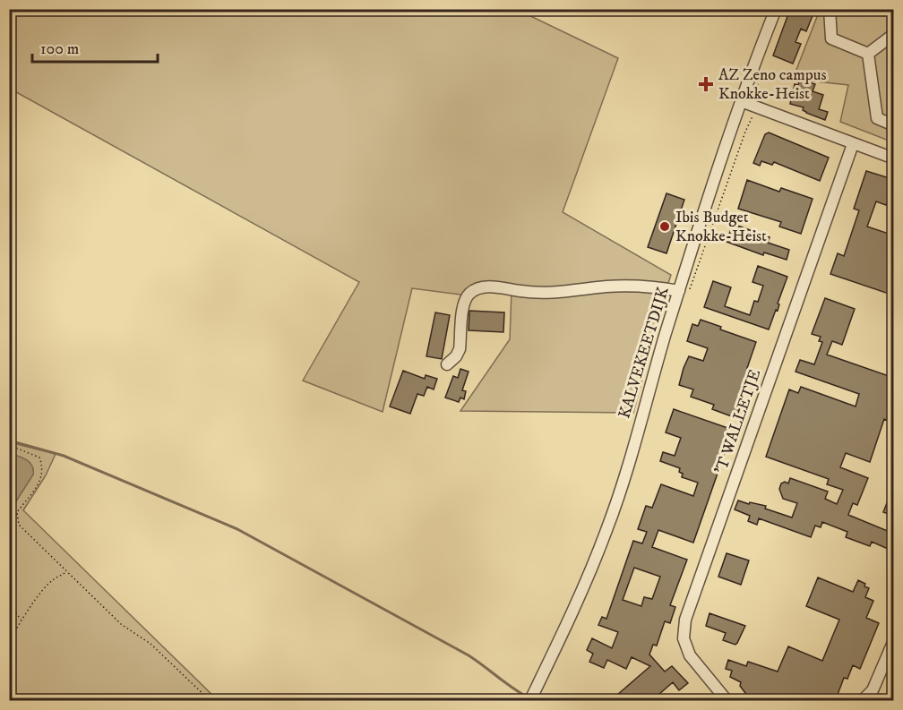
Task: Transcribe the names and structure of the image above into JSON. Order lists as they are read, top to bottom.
{
  "streets": {
    "street": ["KALVEKEETDIJK", "'T WALLETJE"]
  },
  "places": {
    "health": ["AZ Zeno campus Knokke-Heist"],
    "other": ["Ibis Budget Knokke-Heist"]
  },
  "scale_bar": "100 m"
}
